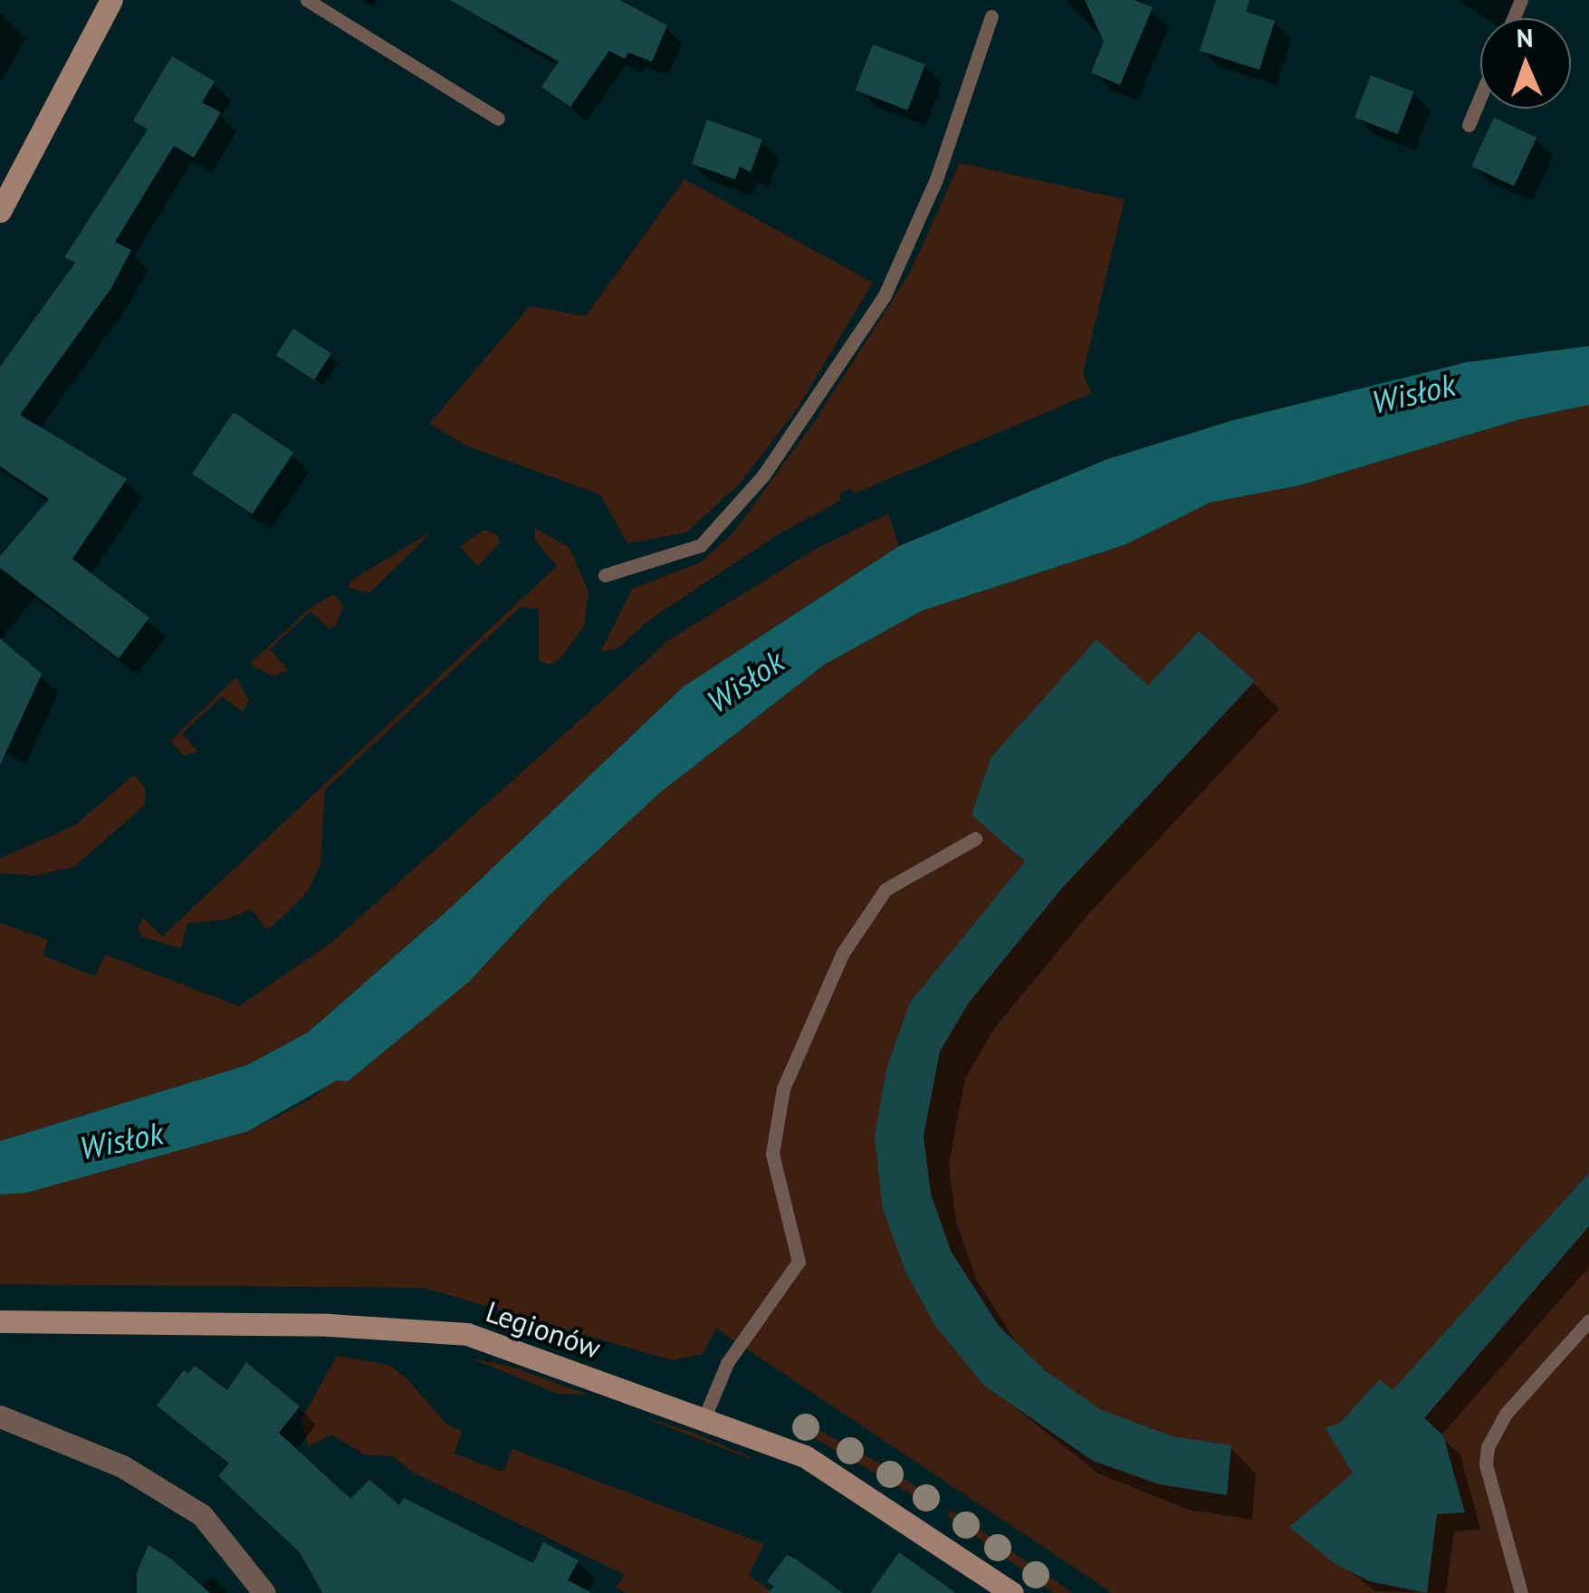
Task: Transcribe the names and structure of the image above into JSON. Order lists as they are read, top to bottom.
{
  "streets": {
    "main road": ["Legionów"]
  },
  "water": ["Wisłok"],
  "north": "top"
}
